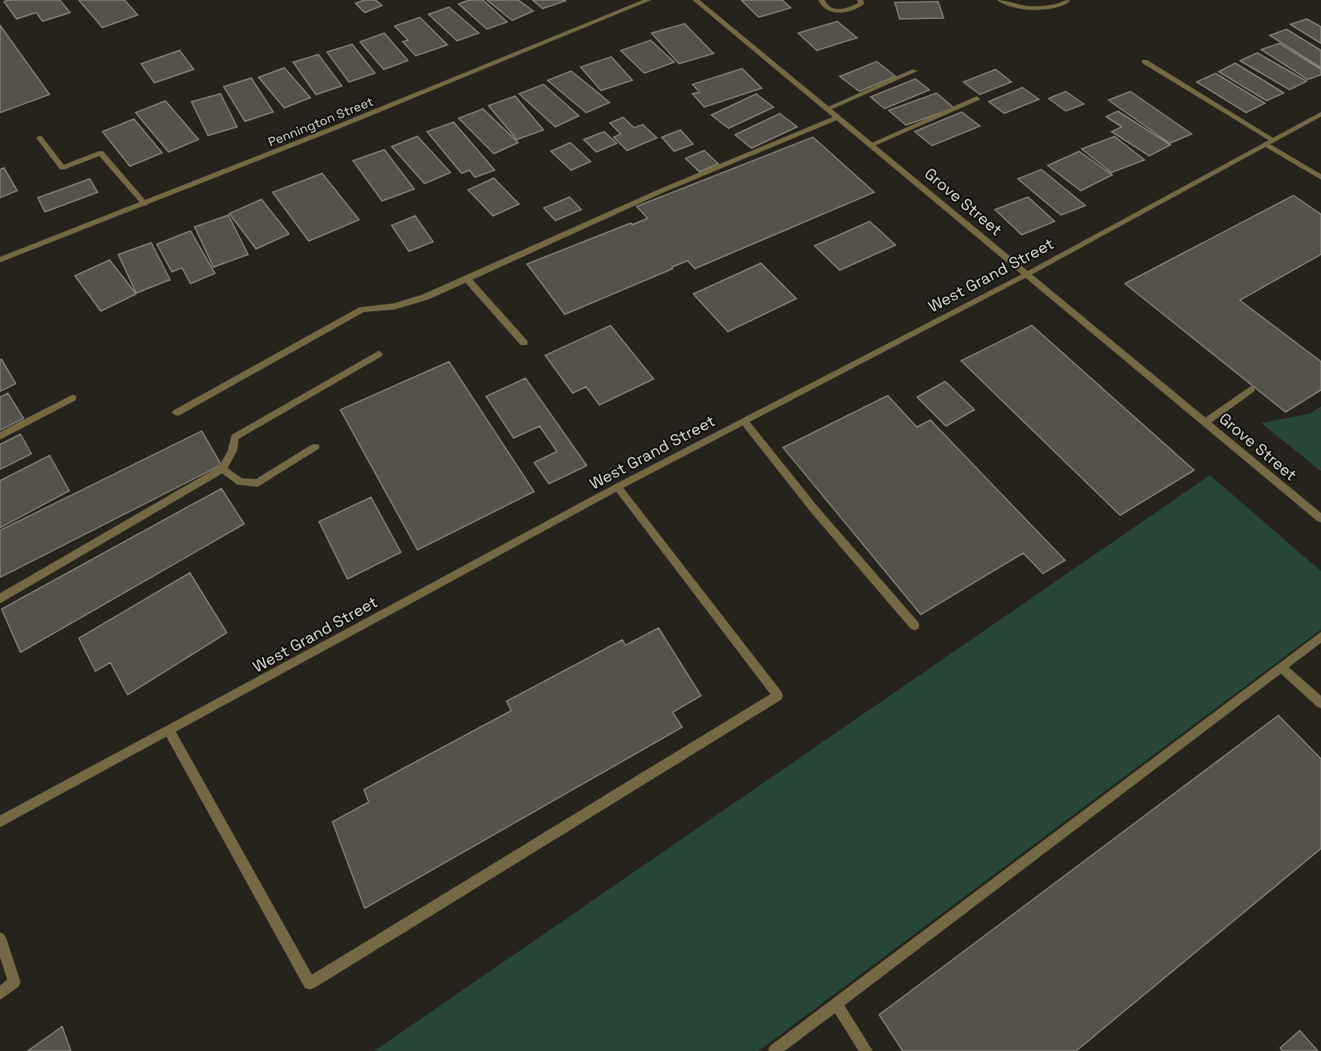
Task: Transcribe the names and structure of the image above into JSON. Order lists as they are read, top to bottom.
{
  "streets": {
    "street": ["Pennington Street", "Grove Street", "West Grand Street"]
  },
  "crossings": [
    ["Grove Street", "West Grand Street"]
  ]
}
